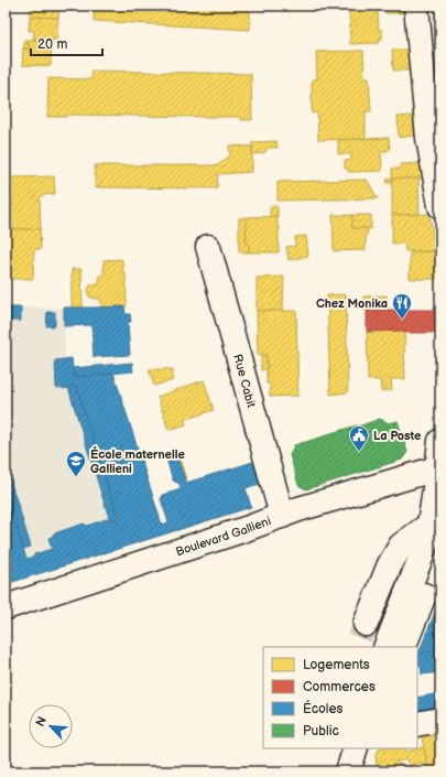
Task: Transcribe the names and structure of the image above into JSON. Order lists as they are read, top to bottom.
{
  "streets": {
    "street": ["Rue Cabit", "Boulevard Gallieni"]
  },
  "crossings": [
    ["Rue Cabit", "Boulevard Gallieni"]
  ],
  "places": {
    "restaurant": ["Chez Monika"],
    "public building": ["La Poste"],
    "school or university": ["École maternelle Gallieni"]
  },
  "legend": [
    "Logements",
    "Commerces",
    "Écoles",
    "Public"
  ],
  "scale_bar": "20 m",
  "north": "top left"
}
